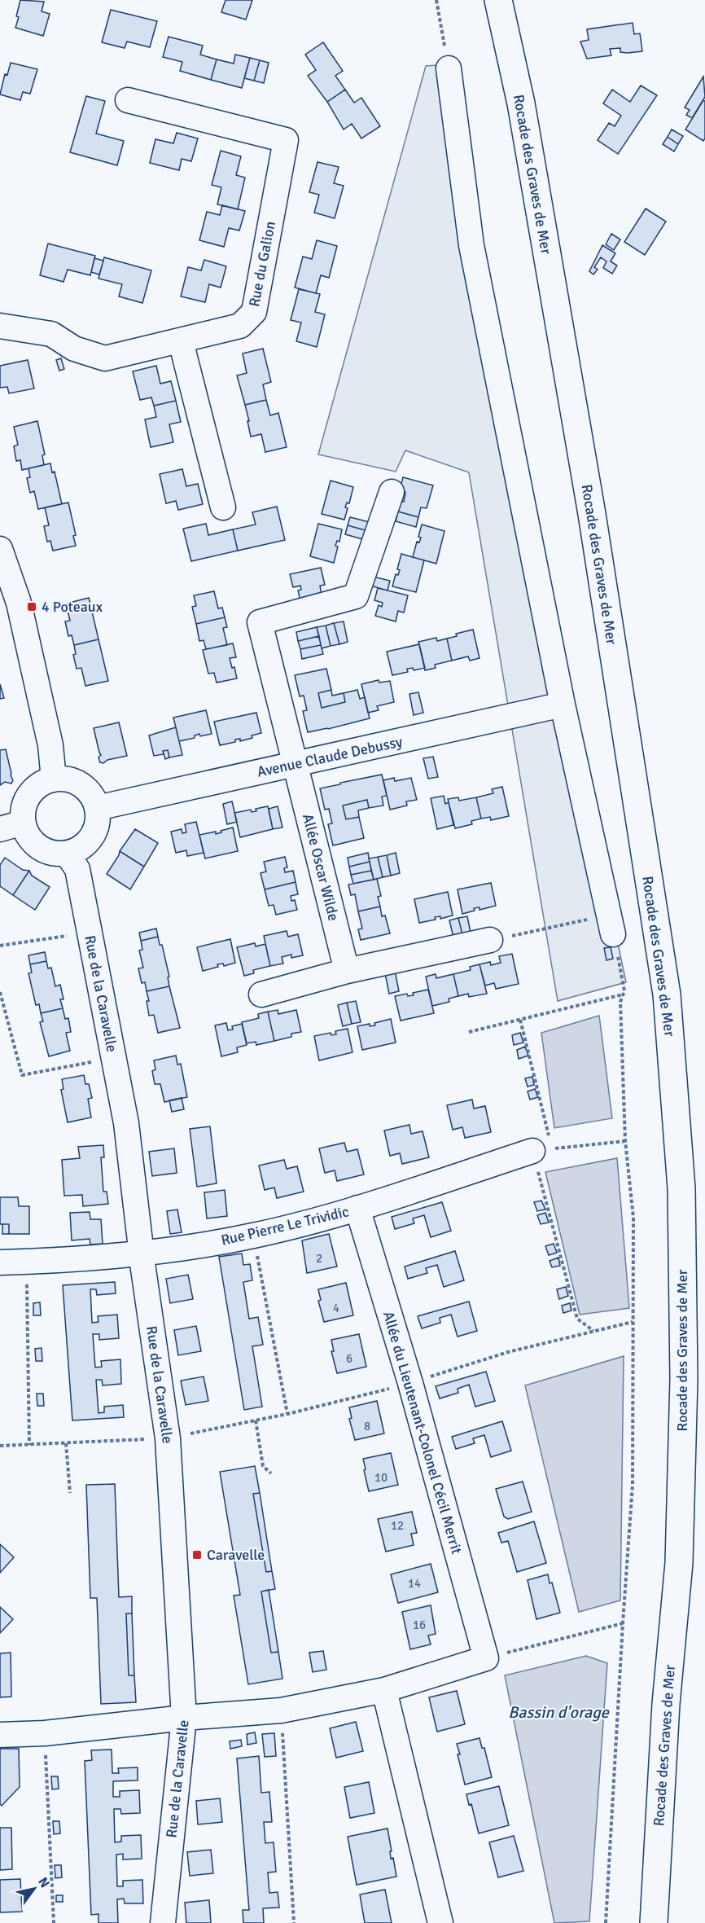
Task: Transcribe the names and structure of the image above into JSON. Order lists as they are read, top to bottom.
{
  "streets": {
    "main road": ["Rocade des Graves de Mer"],
    "street": [
      "Rue du Galion",
      "Avenue Claude Debussy",
      "Allée Oscar Wilde",
      "Rue de la Caravelle",
      "Rue Pierre Le Trividic",
      "Allée du Lieutenant-Colonel Cécil Merrit"
    ]
  },
  "crossings": [
    ["Avenue Claude Debussy", "Allée Oscar Wilde"],
    ["Avenue Claude Debussy", "Rue de la Caravelle"],
    ["Rue de la Caravelle", "Rue Pierre Le Trividic"],
    ["Rue Pierre Le Trividic", "Allée du Lieutenant-Colonel Cécil Merrit"]
  ],
  "water": ["Bassin d'orage"],
  "places": {
    "transit": ["4 Poteaux", "Caravelle"]
  },
  "house_numbers": [
    "2",
    "4",
    "6",
    "8",
    "10",
    "12",
    "14",
    "16"
  ],
  "north": "top right"
}
